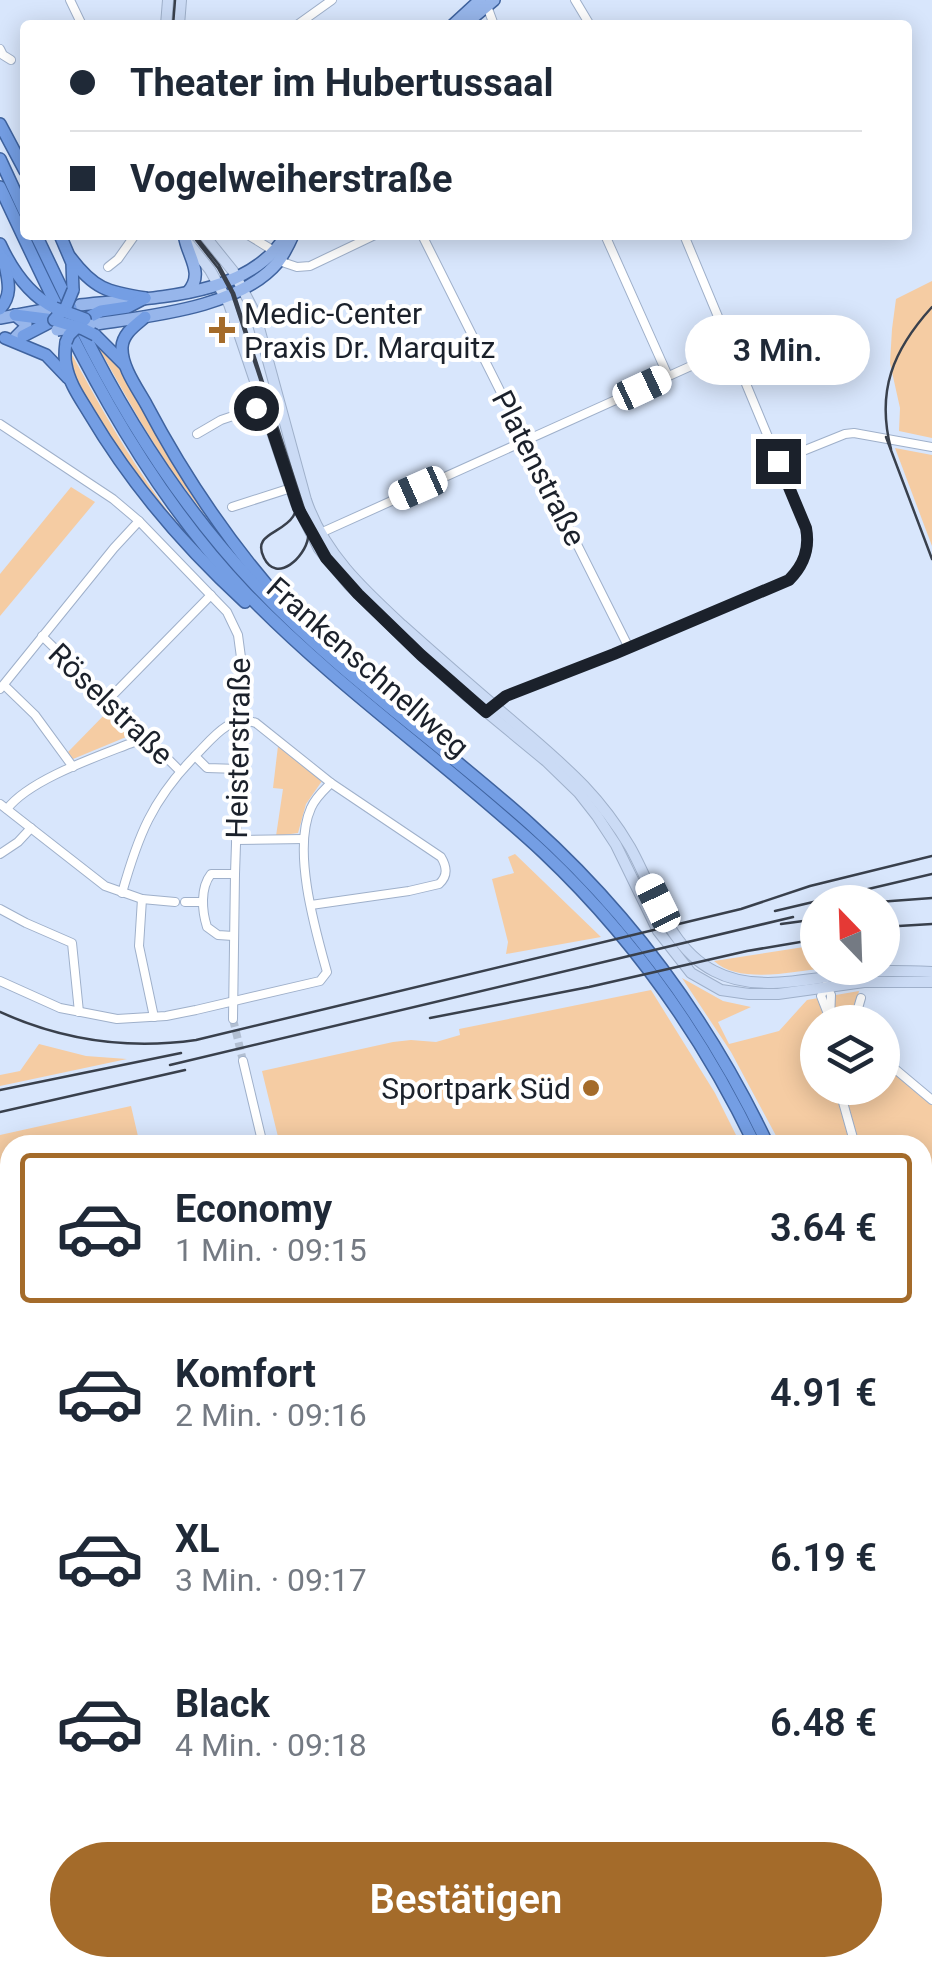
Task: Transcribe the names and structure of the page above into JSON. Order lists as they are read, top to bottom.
{
  "streets": {
    "highway": ["Frankenschnellweg"],
    "street": ["Platenstraße", "Röselstraße", "Heisterstraße"]
  },
  "places": {
    "health": ["Medic-Center Praxis Dr. Marquitz"],
    "other": ["Sportpark Süd"]
  },
  "north": "top left",
  "page": {
    "banner": ["Theater im Hubertussaal", "Vogelweiherstraße"],
    "bubble": "3 Min.",
    "list": [
      {
        "name": "Economy",
        "note": "1 Min. · 09:15",
        "value": "3.64 €"
      },
      {
        "name": "Komfort",
        "note": "2 Min. · 09:16",
        "value": "4.91 €"
      },
      {
        "name": "XL",
        "note": "3 Min. · 09:17",
        "value": "6.19 €"
      },
      {
        "name": "Black",
        "note": "4 Min. · 09:18",
        "value": "6.48 €"
      }
    ],
    "buttons": "Bestätigen"
  }
}
